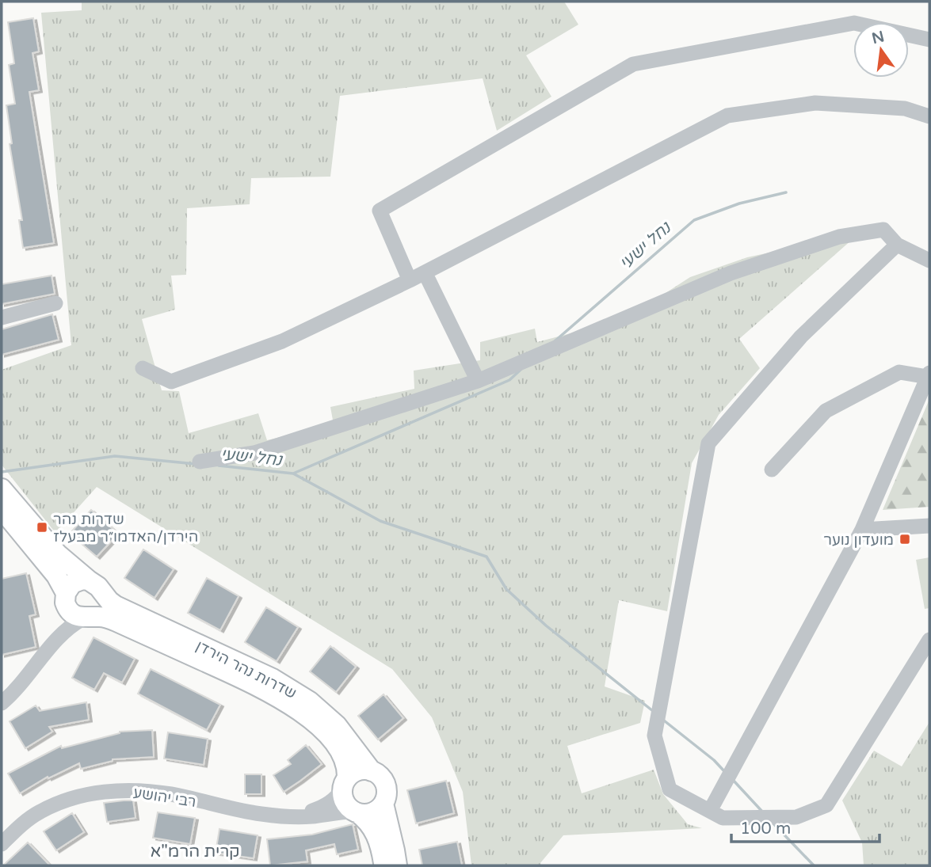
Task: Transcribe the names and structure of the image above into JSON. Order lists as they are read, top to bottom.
{
  "streets": {
    "main road": ["שדרות נהר הירדן"],
    "street": ["רבי יהושע"]
  },
  "crossings": [
    ["שדרות נהר הירדן", "רבי יהושע"]
  ],
  "districts": ["קרית הרמ\"א"],
  "water": ["נחל ישעי"],
  "places": {
    "transit": ["שדרות נהר הירדן/האדמו״ר מבעלז", "מועדון נוער"]
  },
  "scale_bar": "100 m",
  "north": "top"
}
